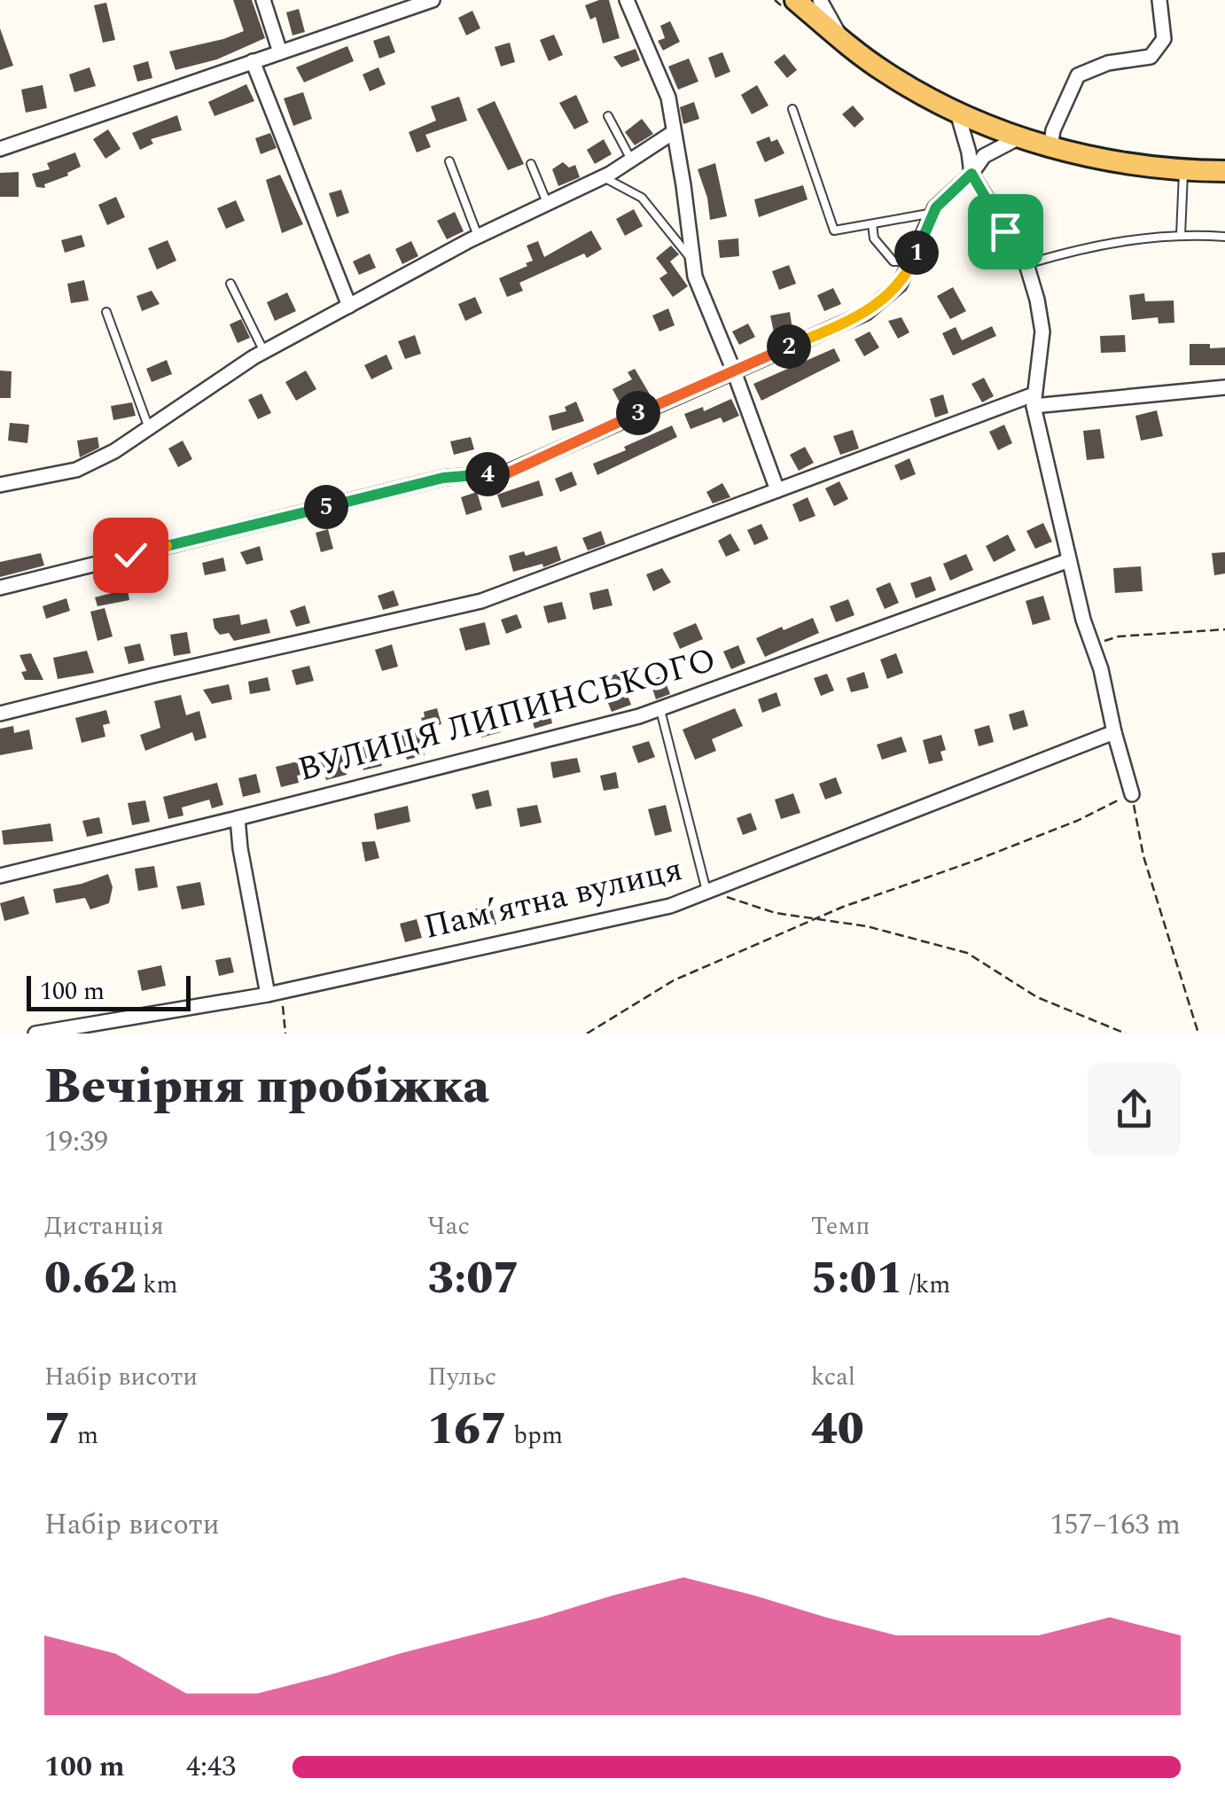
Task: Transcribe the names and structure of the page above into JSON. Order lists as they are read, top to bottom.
{
  "streets": {
    "street": ["ВУЛИЦЯ ЛИПИНСЬКОГО", "Памʼятна вулиця"]
  },
  "scale_bar": "100 m",
  "page": {
    "pins": [
      "1",
      "2",
      "3",
      "4",
      "5"
    ],
    "scale": "100 m",
    "heading": ["Вечірня пробіжка", "19:39"],
    "stats": [
      ["Дистанція", "0.62 km"],
      ["Час", "3:07"],
      ["Темп", "5:01 /km"],
      ["Набір висоти", "7 m"],
      ["Пульс", "167 bpm"],
      ["kcal", "40"]
    ],
    "chart": ["Набір висоти", "157–163 m"],
    "list": [
      {
        "name": "100 m",
        "note": "4:43"
      }
    ]
  }
}
